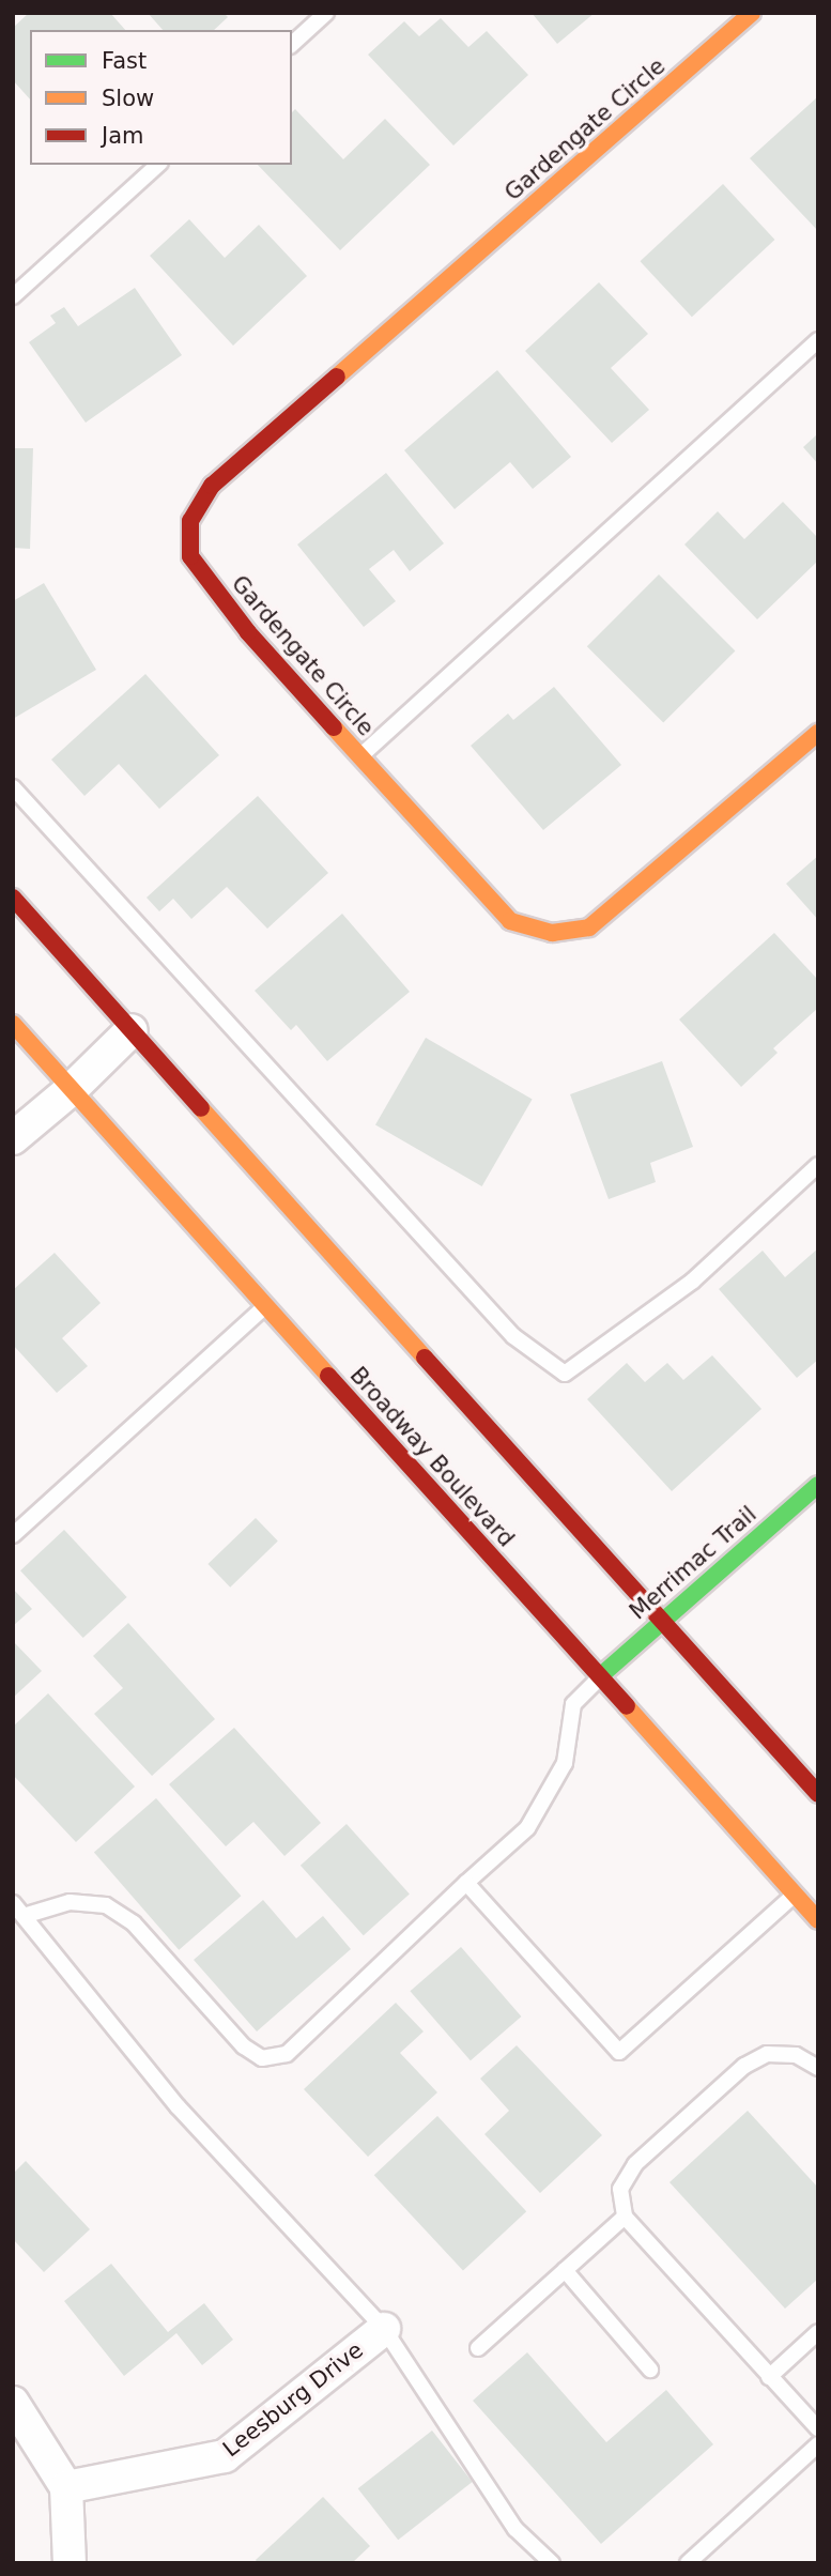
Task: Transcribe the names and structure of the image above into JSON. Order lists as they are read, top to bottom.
{
  "streets": {
    "main road": ["Gardengate Circle", "Broadway Boulevard", "Merrimac Trail"],
    "street": ["Leesburg Drive"]
  },
  "crossings": [
    ["Broadway Boulevard", "Merrimac Trail"]
  ],
  "legend": ["Fast", "Slow", "Jam"]
}
